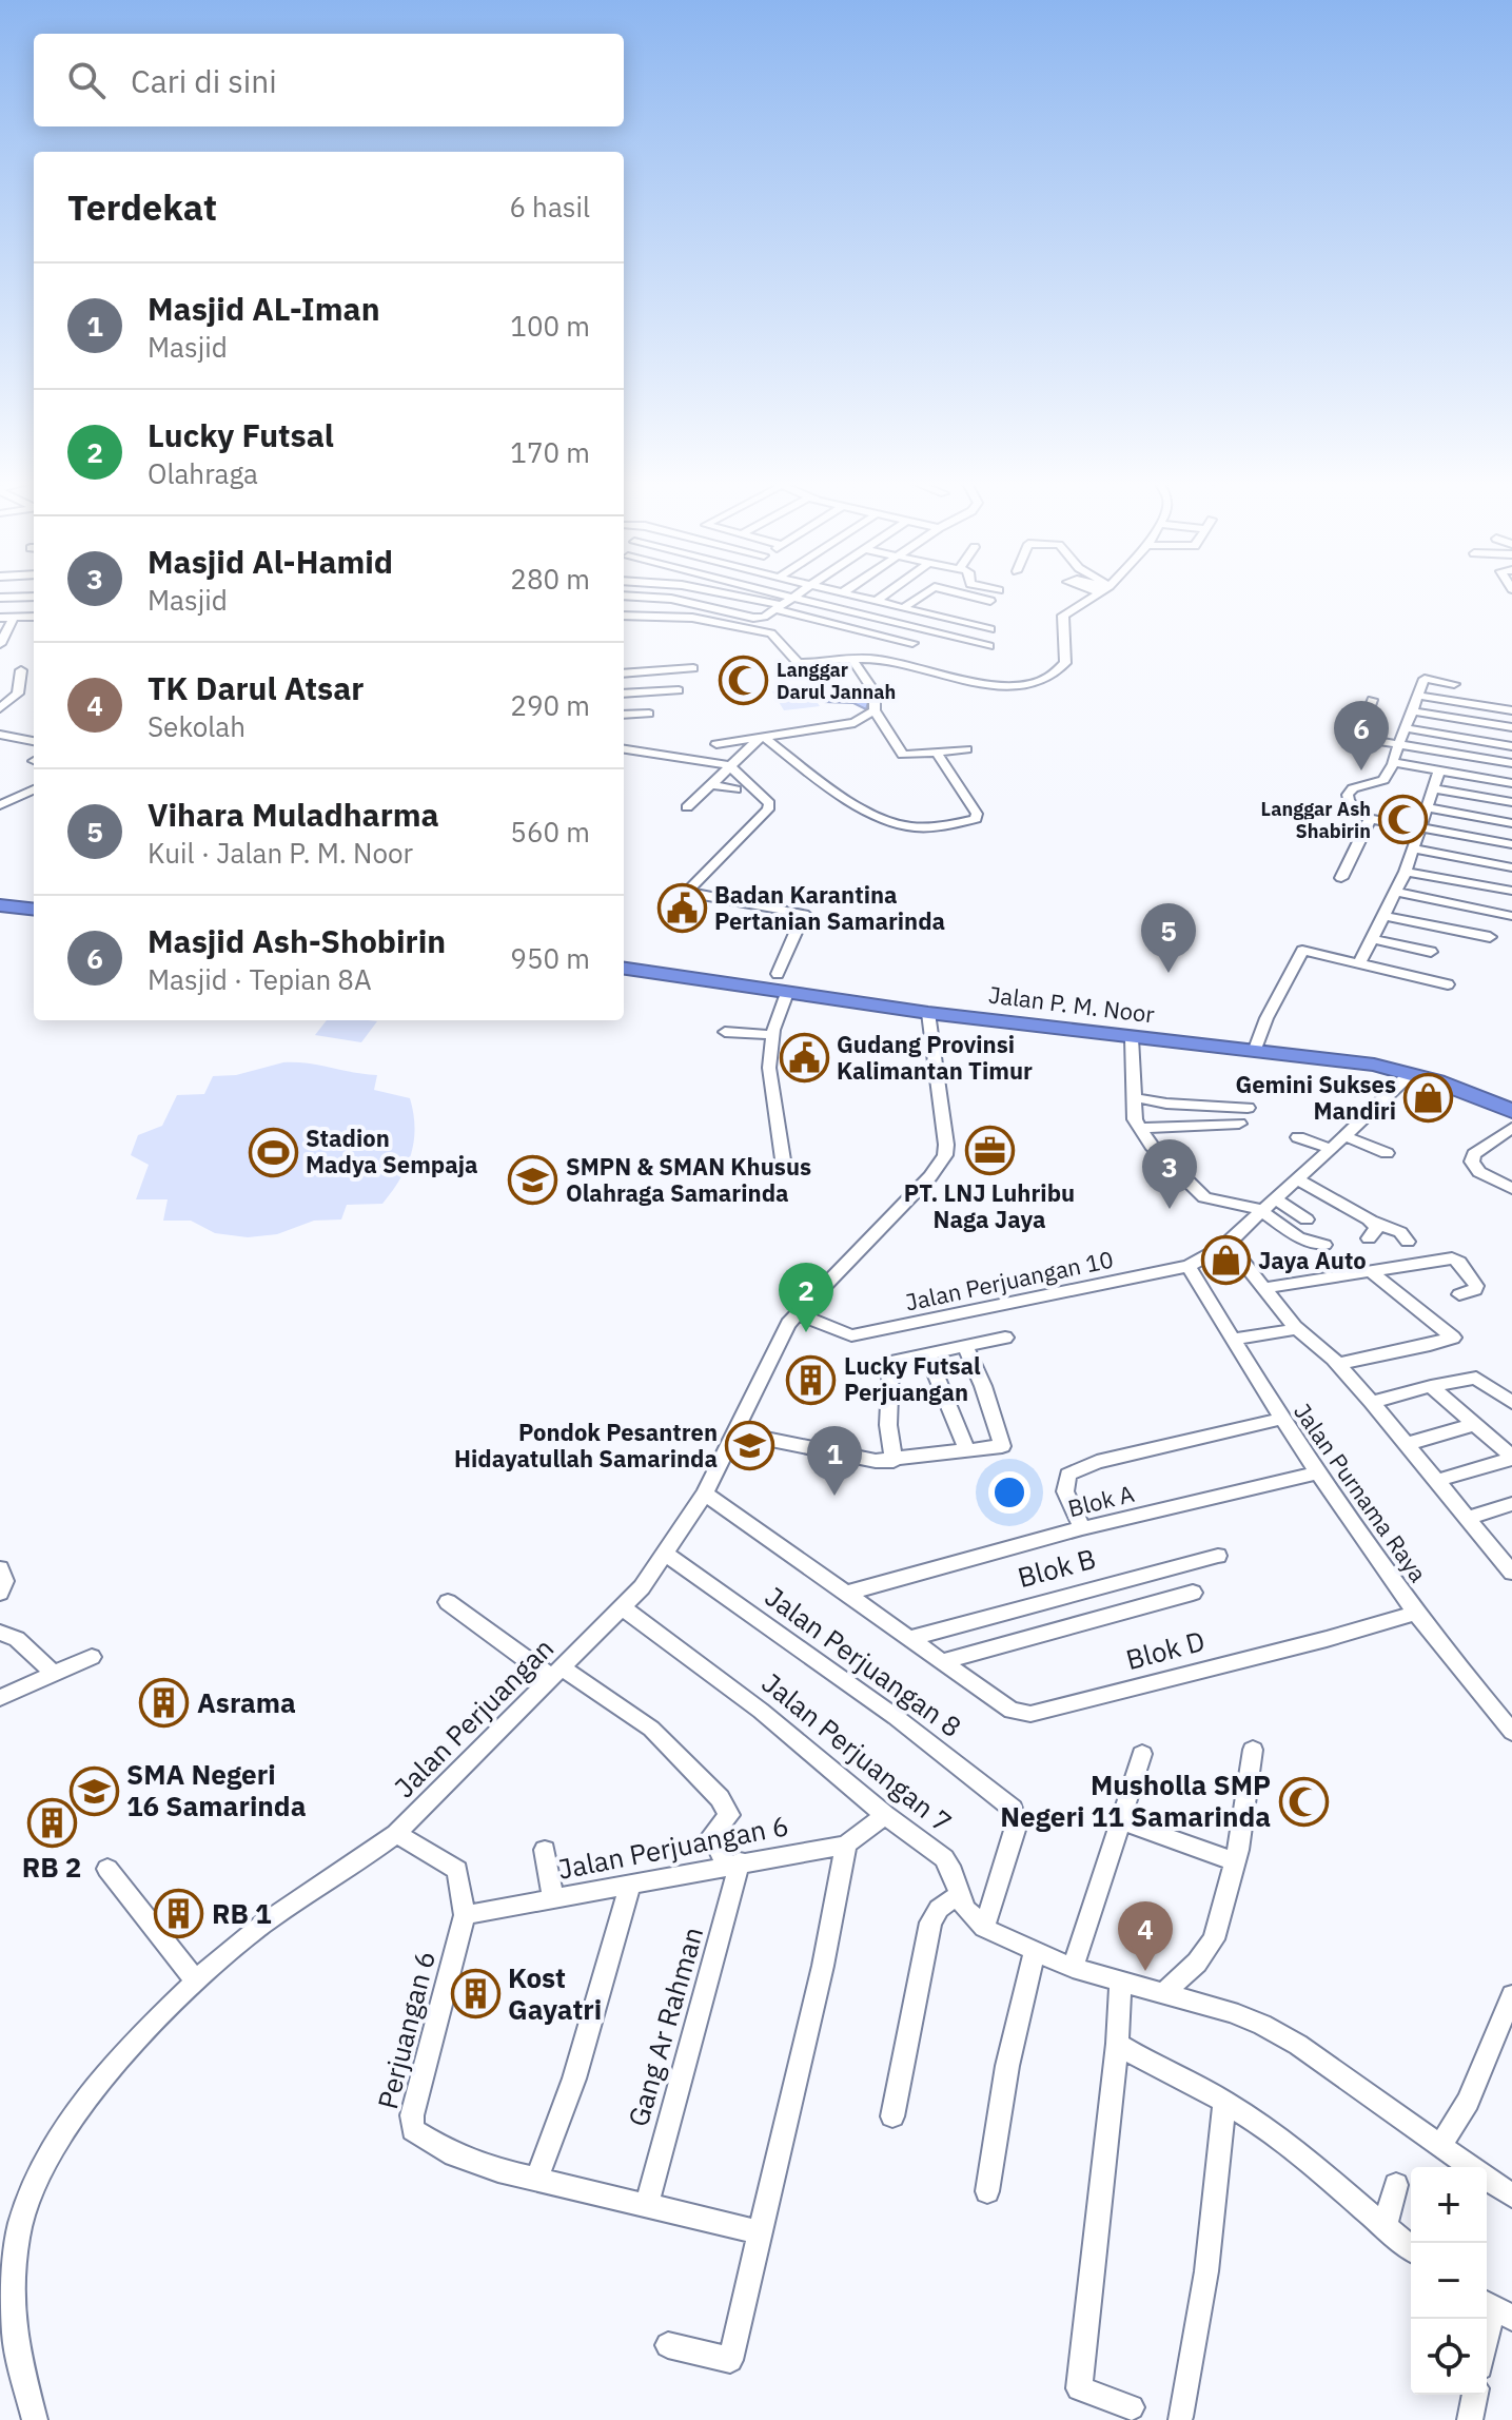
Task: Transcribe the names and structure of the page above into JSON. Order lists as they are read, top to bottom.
{
  "streets": {
    "highway": ["Jalan P. M. Noor"],
    "street": [
      "Jalan Perjuangan 10",
      "Jalan Purnama Raya",
      "Blok A",
      "Blok B",
      "Blok D",
      "Jalan Perjuangan 8",
      "Jalan Perjuangan",
      "Jalan Perjuangan 7",
      "Jalan Perjuangan 6",
      "Gang Ar Rahman",
      "Perjuangan 6"
    ]
  },
  "crossings": [
    ["Jalan P. M. Noor", "Jalan Perjuangan"],
    ["Jalan Perjuangan 10", "Jalan Purnama Raya"],
    ["Jalan Perjuangan 10", "Jalan Perjuangan"],
    ["Jalan Purnama Raya", "Blok A"],
    ["Jalan Purnama Raya", "Blok D"],
    ["Blok A", "Blok D"],
    ["Blok B", "Blok D"],
    ["Blok D", "Jalan Perjuangan"],
    ["Jalan Perjuangan 8", "Jalan Perjuangan"],
    ["Jalan Perjuangan 8", "Jalan Perjuangan 7"],
    ["Jalan Perjuangan", "Jalan Perjuangan 7"],
    ["Jalan Perjuangan", "Perjuangan 6"],
    ["Jalan Perjuangan 7", "Jalan Perjuangan 6"],
    ["Jalan Perjuangan 6", "Gang Ar Rahman"],
    ["Jalan Perjuangan 6", "Perjuangan 6"],
    ["Gang Ar Rahman", "Perjuangan 6"]
  ],
  "places": {
    "mosque": ["Langgar Darul Jannah", "Langgar Ash Shabirin", "Musholla SMP Negeri 11 Samarinda"],
    "public building": ["Badan Karantina Pertanian Samarinda", "Gudang Provinsi Kalimantan Timur"],
    "shop": ["Gemini Sukses Mandiri", "Jaya Auto"],
    "office": ["PT. LNJ Luhribu Naga Jaya"],
    "sports": ["Stadion Madya Sempaja"],
    "school or university": ["SMPN & SMAN Khusus Olahraga Samarinda", "Pondok Pesantren Hidayatullah Samarinda", "SMA Negeri 16 Samarinda"],
    "building": [
      "Lucky Futsal Perjuangan",
      "Asrama",
      "RB 2",
      "RB 1",
      "Kost Gayatri"
    ]
  },
  "page": {
    "search": "Cari di sini",
    "heading": ["Terdekat", "6 hasil"],
    "list": [
      {
        "mark": "1",
        "name": "Masjid AL-Iman",
        "note": "Masjid",
        "value": "100 m"
      },
      {
        "mark": "2",
        "name": "Lucky Futsal",
        "note": "Olahraga",
        "value": "170 m"
      },
      {
        "mark": "3",
        "name": "Masjid Al-Hamid",
        "note": "Masjid",
        "value": "280 m"
      },
      {
        "mark": "4",
        "name": "TK Darul Atsar",
        "note": "Sekolah",
        "value": "290 m"
      },
      {
        "mark": "5",
        "name": "Vihara Muladharma",
        "note": "Kuil · Jalan P. M. Noor",
        "value": "560 m"
      },
      {
        "mark": "6",
        "name": "Masjid Ash-Shobirin",
        "note": "Masjid · Tepian 8A",
        "value": "950 m"
      }
    ],
    "pins": [
      "6",
      "5",
      "3",
      "2",
      "1",
      "4"
    ],
    "map_buttons": ["+", "−"]
  }
}
